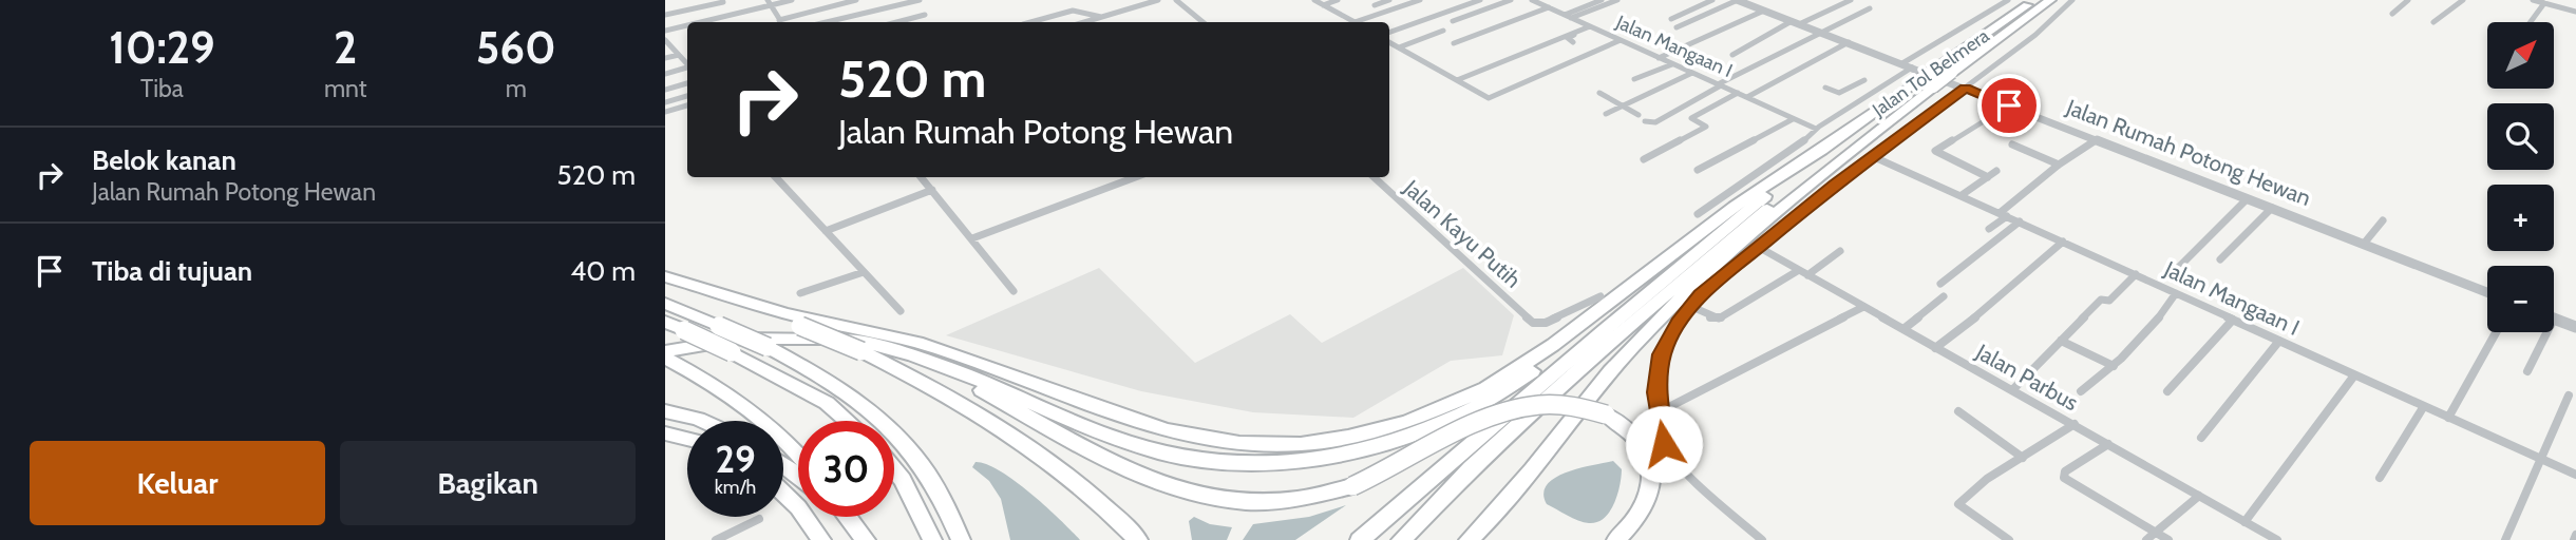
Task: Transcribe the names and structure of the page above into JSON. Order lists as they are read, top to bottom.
{
  "streets": {
    "highway": ["Jalan Tol Belmera"],
    "street": [
      "Jalan Mangaan I",
      "Jalan Rumah Potong Hewan",
      "Jalan Kayu Putih",
      "Jalan Parbus"
    ]
  },
  "north": "top right",
  "page": {
    "eta": [
      "10:29",
      "Tiba",
      "2",
      "mnt",
      "560",
      "m"
    ],
    "map_buttons": ["+", "−"],
    "turn": ["520 m", "Jalan Rumah Potong Hewan"],
    "list": [
      {
        "name": "Belok kanan",
        "note": "Jalan Rumah Potong Hewan",
        "value": "520 m"
      },
      {
        "name": "Tiba di tujuan",
        "value": "40 m"
      }
    ],
    "speed": "29 km/h",
    "limit": "30",
    "buttons": ["Keluar", "Bagikan"]
  }
}
